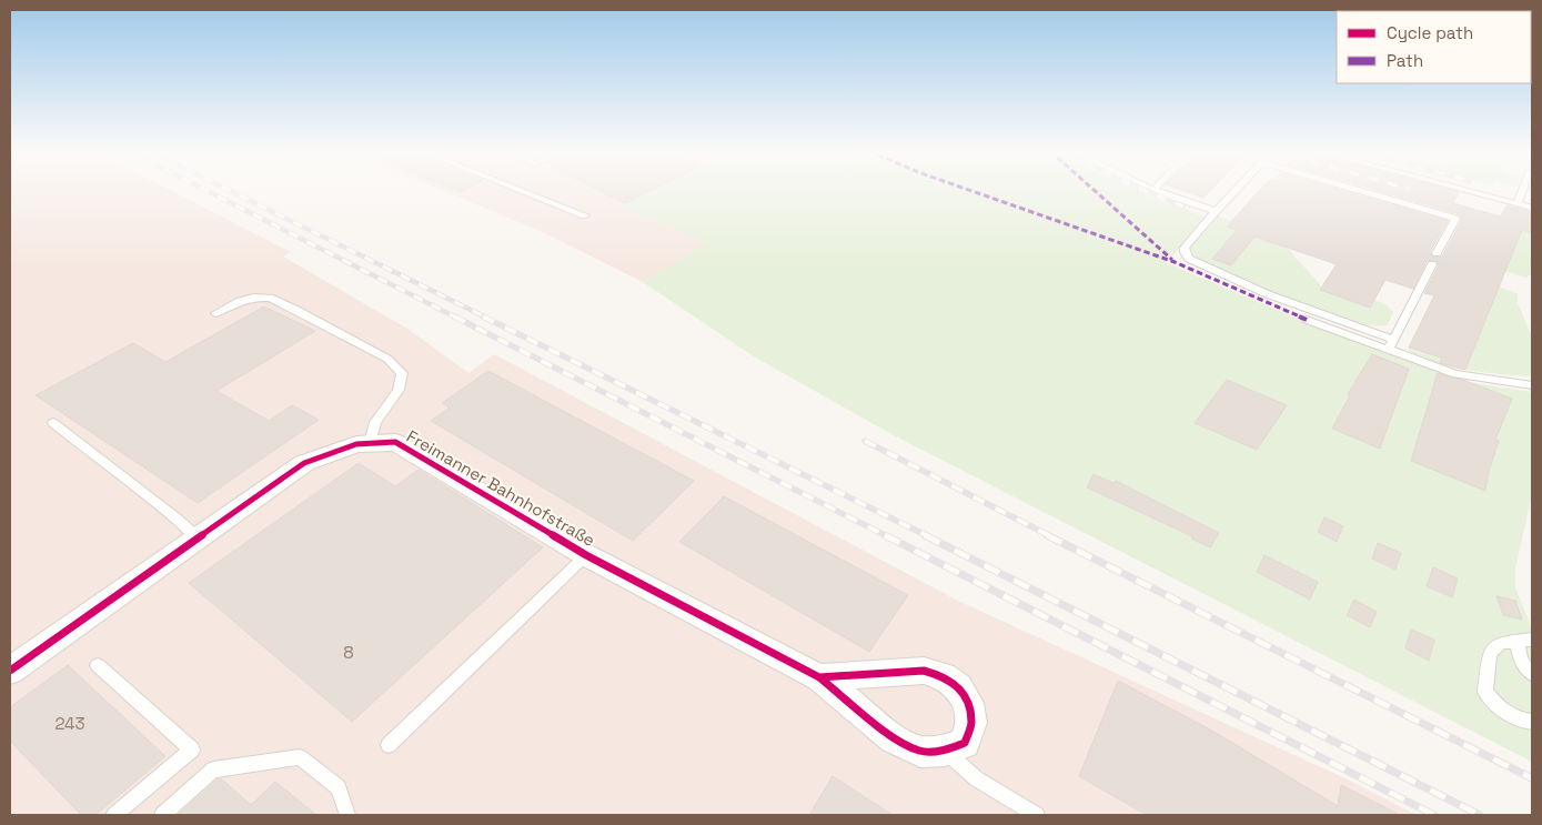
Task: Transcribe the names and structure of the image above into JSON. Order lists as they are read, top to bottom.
{
  "streets": {
    "street": ["Freimanner Bahnhofstraße"]
  },
  "house_numbers": ["8", "243"],
  "legend": ["Cycle path", "Path"]
}
